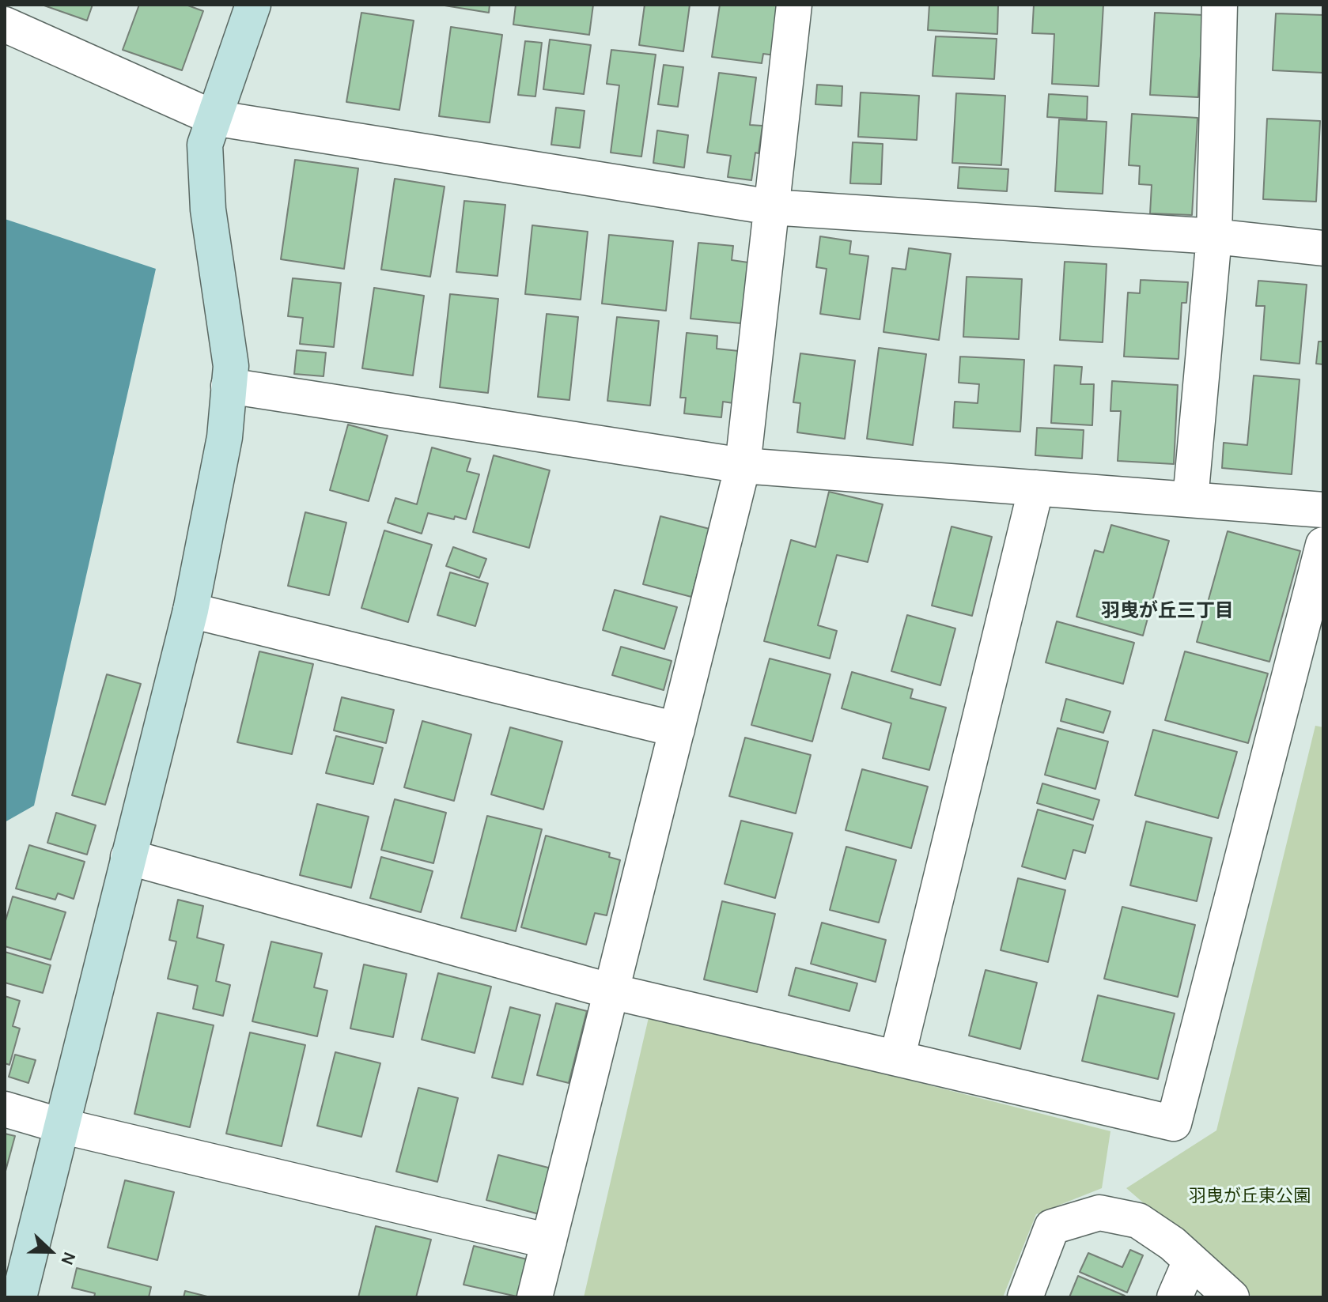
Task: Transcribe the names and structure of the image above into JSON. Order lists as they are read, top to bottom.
{
  "districts": ["羽曳が丘三丁目"],
  "parks": ["羽曳が丘東公園"],
  "north": "right"
}
